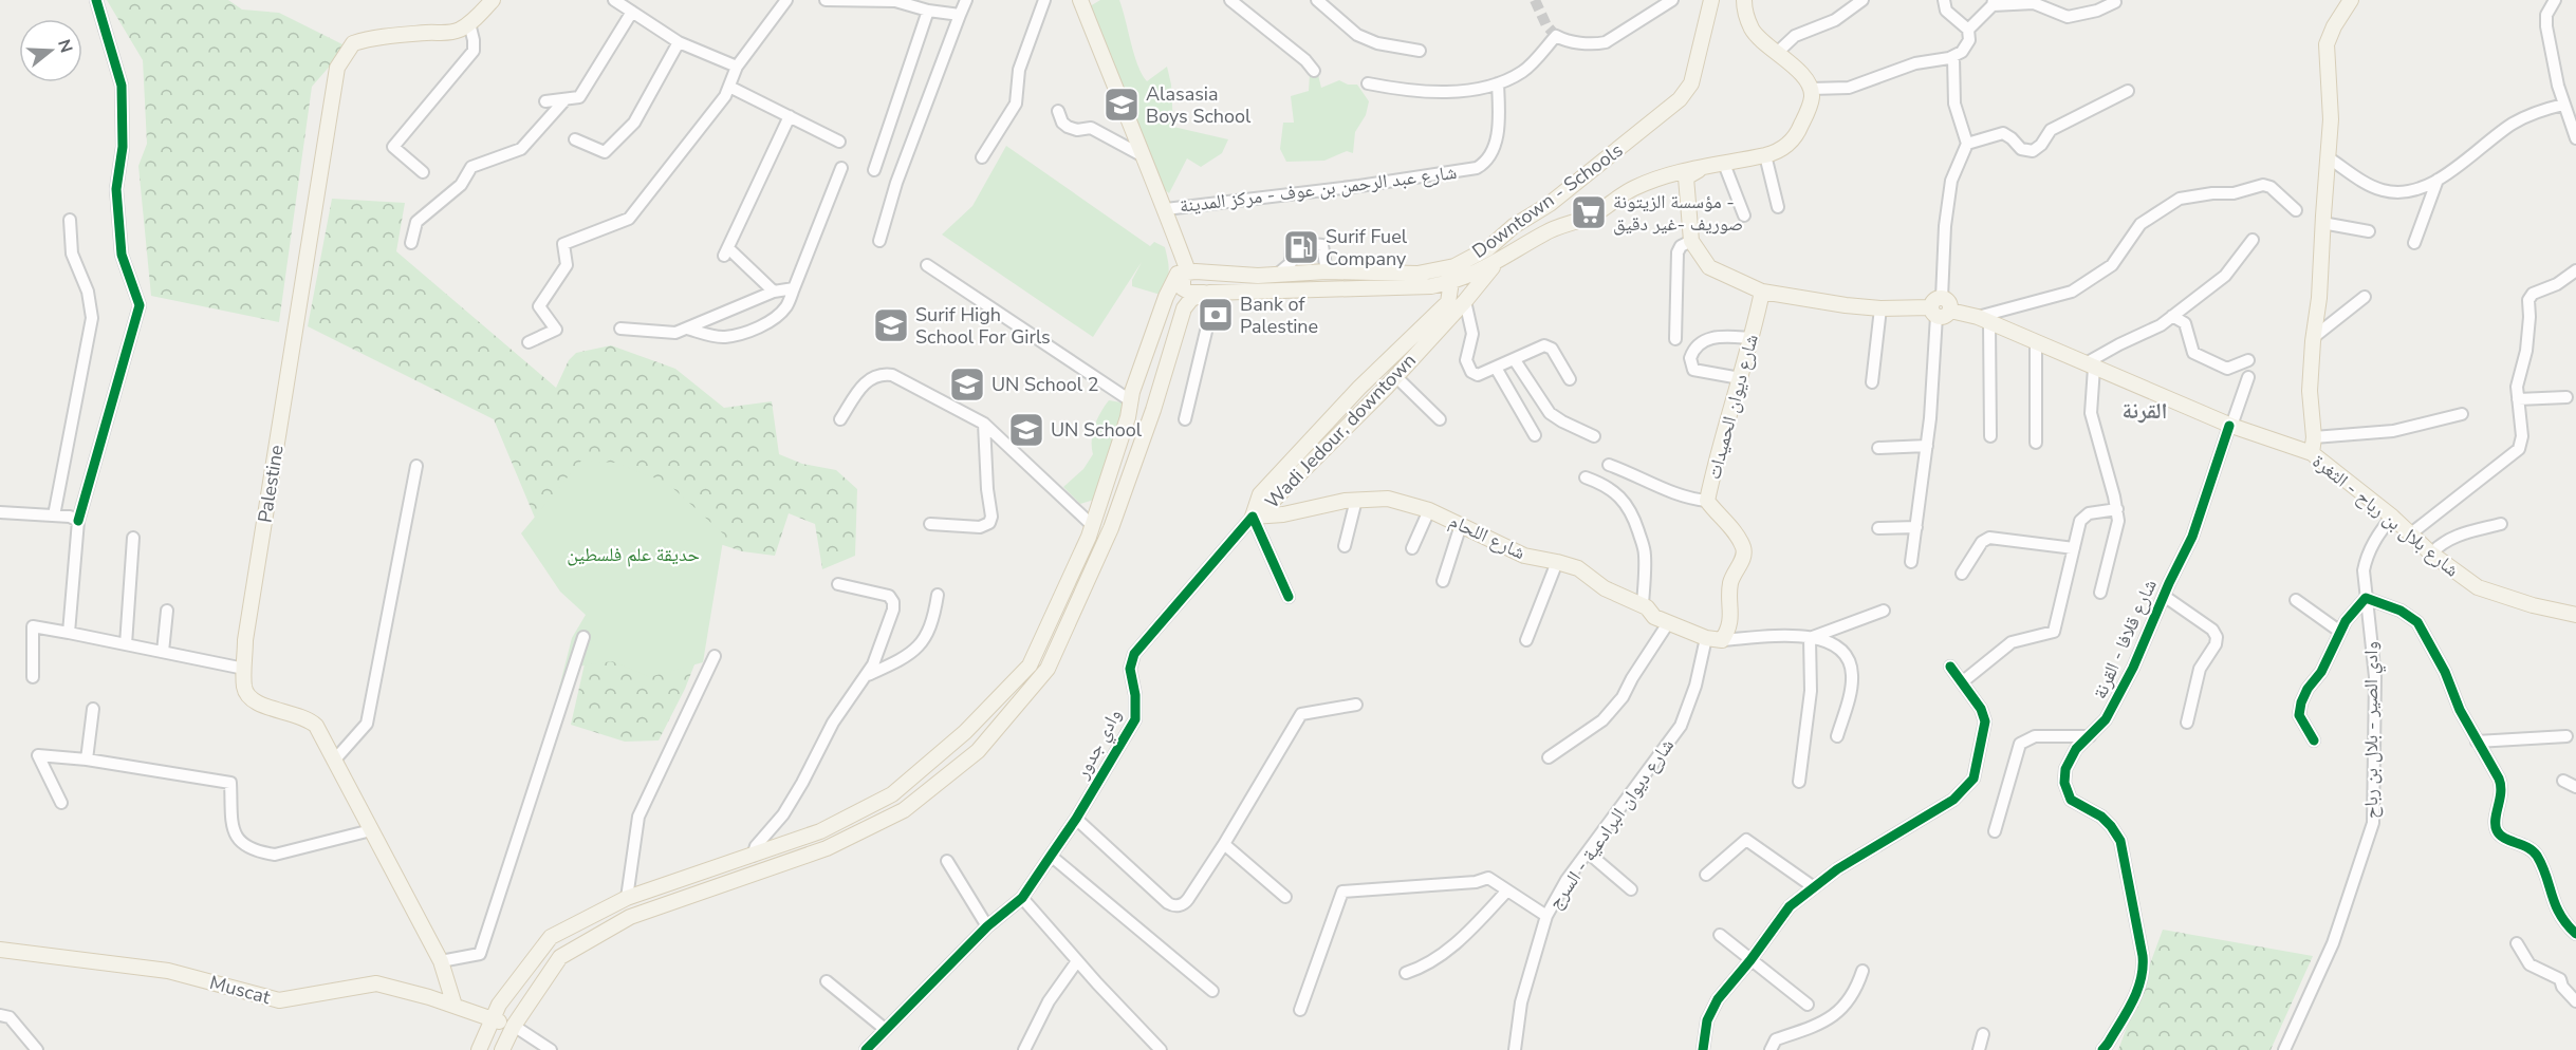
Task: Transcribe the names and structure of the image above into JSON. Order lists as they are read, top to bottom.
{
  "streets": {
    "main road": [
      "Downtown - Schools",
      "شارع ديوان الحميدات",
      "Wadi Jedour, downtown",
      "Palestine",
      "شارع بلال بن رباح - الثغرة",
      "شارع اللحام",
      "Muscat"
    ],
    "street": [
      "شارع عبد الرحمن بن عوف - مركز المدينة",
      "شارع قلافا - القرنة",
      "وادي الصير - بلال بن رباح",
      "وادي جدور",
      "شارع ديوان البرادعية - السرج"
    ]
  },
  "crossings": [
    ["Downtown - Schools", "Wadi Jedour, downtown"],
    ["شارع ديوان الحميدات", "شارع بلال بن رباح - الثغرة"],
    ["Wadi Jedour, downtown", "شارع اللحام"],
    ["Wadi Jedour, downtown", "وادي جدور"],
    ["Palestine", "Muscat"],
    ["شارع بلال بن رباح - الثغرة", "شارع قلافا - القرنة"],
    ["شارع بلال بن رباح - الثغرة", "وادي الصير - بلال بن رباح"],
    ["شارع اللحام", "وادي جدور"],
    ["شارع اللحام", "شارع ديوان البرادعية - السرج"]
  ],
  "districts": ["القرنة"],
  "parks": ["حديقة علم فلسطين"],
  "places": {
    "school or university": [
      "Alasasia Boys School",
      "Surif High School For Girls",
      "UN School 2",
      "UN School"
    ],
    "supermarket": ["مؤسسة الزيتونة - صوريف -غير دقيق"],
    "fuel station": ["Surif Fuel Company"],
    "bank": ["Bank of Palestine"]
  },
  "north": "right"
}
